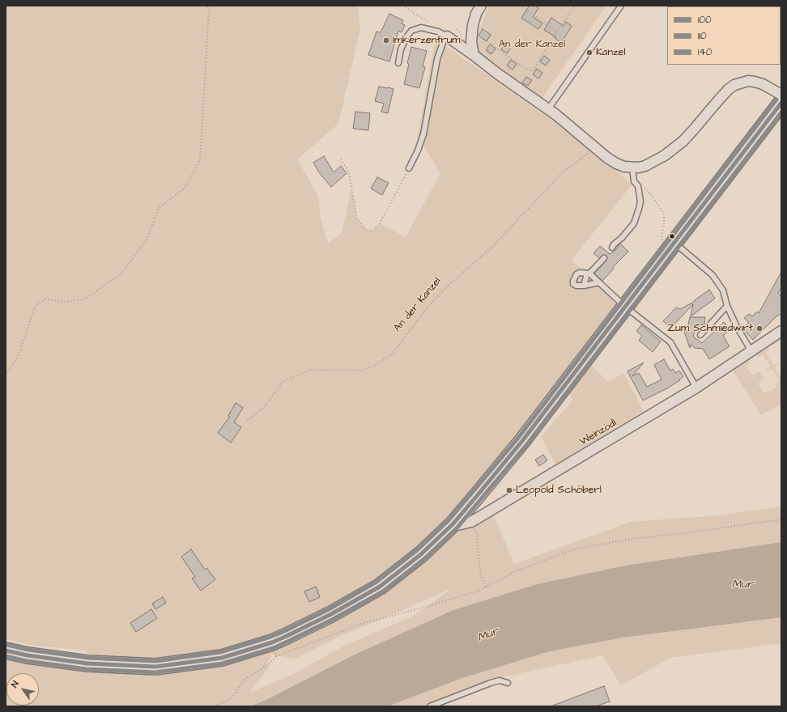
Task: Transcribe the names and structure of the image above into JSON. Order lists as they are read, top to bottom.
{
  "streets": {
    "street": ["Weinzödl"],
    "path": ["An der Kanzel"]
  },
  "water": ["Mur"],
  "parks": ["An der Kanzel"],
  "places": [
    "Imkerzentrum",
    "Kanzel",
    "Zum Schmiedwirt",
    "Leopold Schöberl"
  ],
  "lines": ["transit line 140", "transit line 100", "transit line 110"],
  "legend": ["100", "110", "140"],
  "north": "top left"
}
